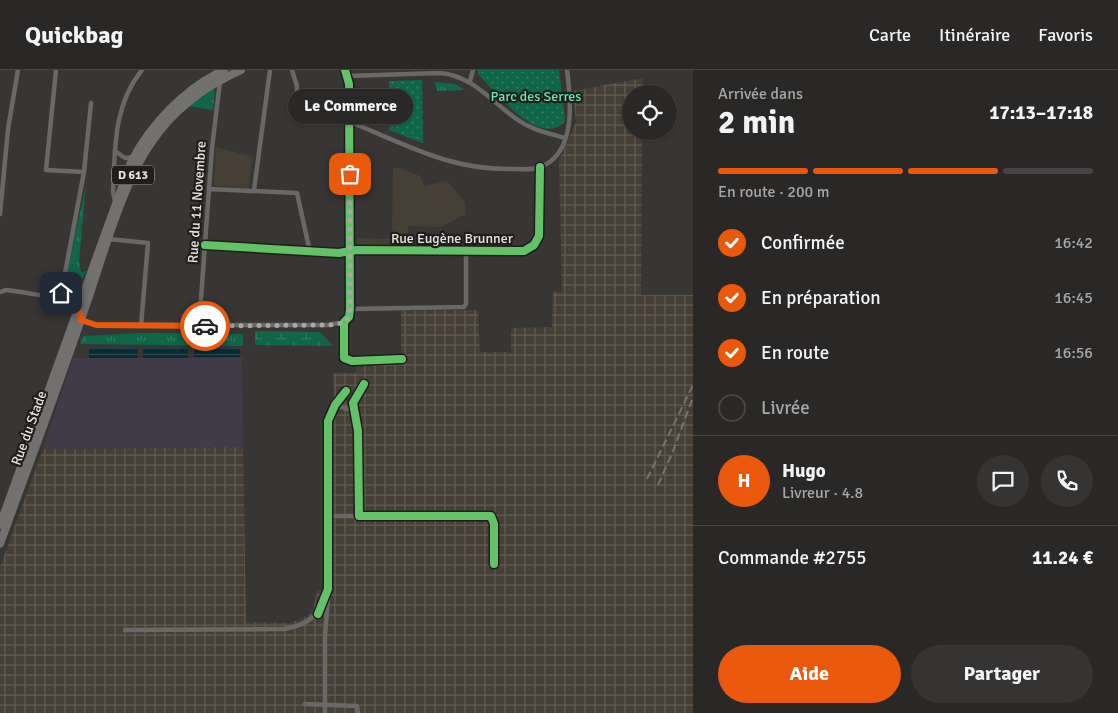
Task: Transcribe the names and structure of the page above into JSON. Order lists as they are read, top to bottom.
{
  "streets": {
    "main road": ["D 613", "Rue du Stade"],
    "street": ["Rue du 11 Novembre", "Rue Eugène Brunner"]
  },
  "crossings": [
    ["D 613", "Rue du 11 Novembre"],
    ["D 613", "Rue du Stade"],
    ["Rue du 11 Novembre", "Rue Eugène Brunner"]
  ],
  "parks": ["Parc des Serres"],
  "places": ["Le Commerce"],
  "page": {
    "header": "Quickbag",
    "nav": ["Carte", "Itinéraire", "Favoris"],
    "heading": ["2 min", "Arrivée dans", "17:13–17:18"],
    "panel": [
      "Hugo",
      "Livreur · 4.8",
      "Commande #2755",
      "11.24 €"
    ],
    "bubble": "Le Commerce",
    "bar": "En route · 200 m",
    "list": [
      ["Confirmée", "16:42"],
      ["En préparation", "16:45"],
      ["En route", "16:56"],
      "Livrée"
    ],
    "round": "H",
    "buttons": ["Aide", "Partager"]
  }
}
